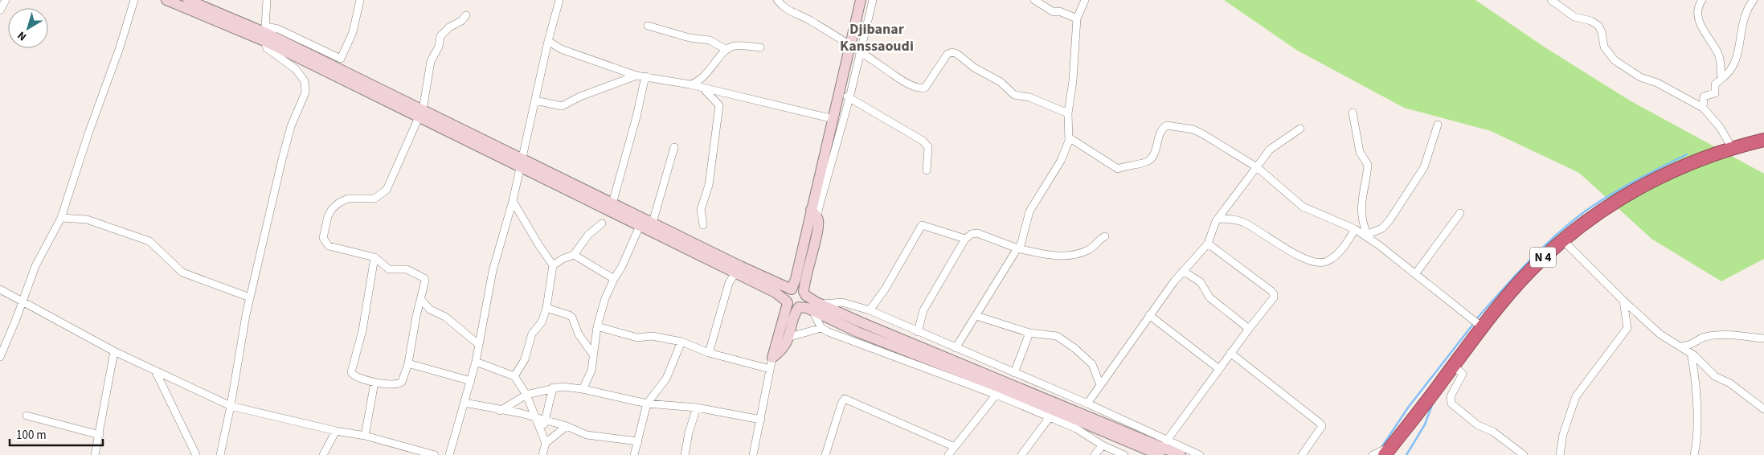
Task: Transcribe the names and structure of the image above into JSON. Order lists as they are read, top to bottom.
{
  "streets": {
    "highway": ["N 4"]
  },
  "districts": ["Djibanar Kanssaoudi"],
  "scale_bar": "100 m",
  "north": "bottom left"
}
